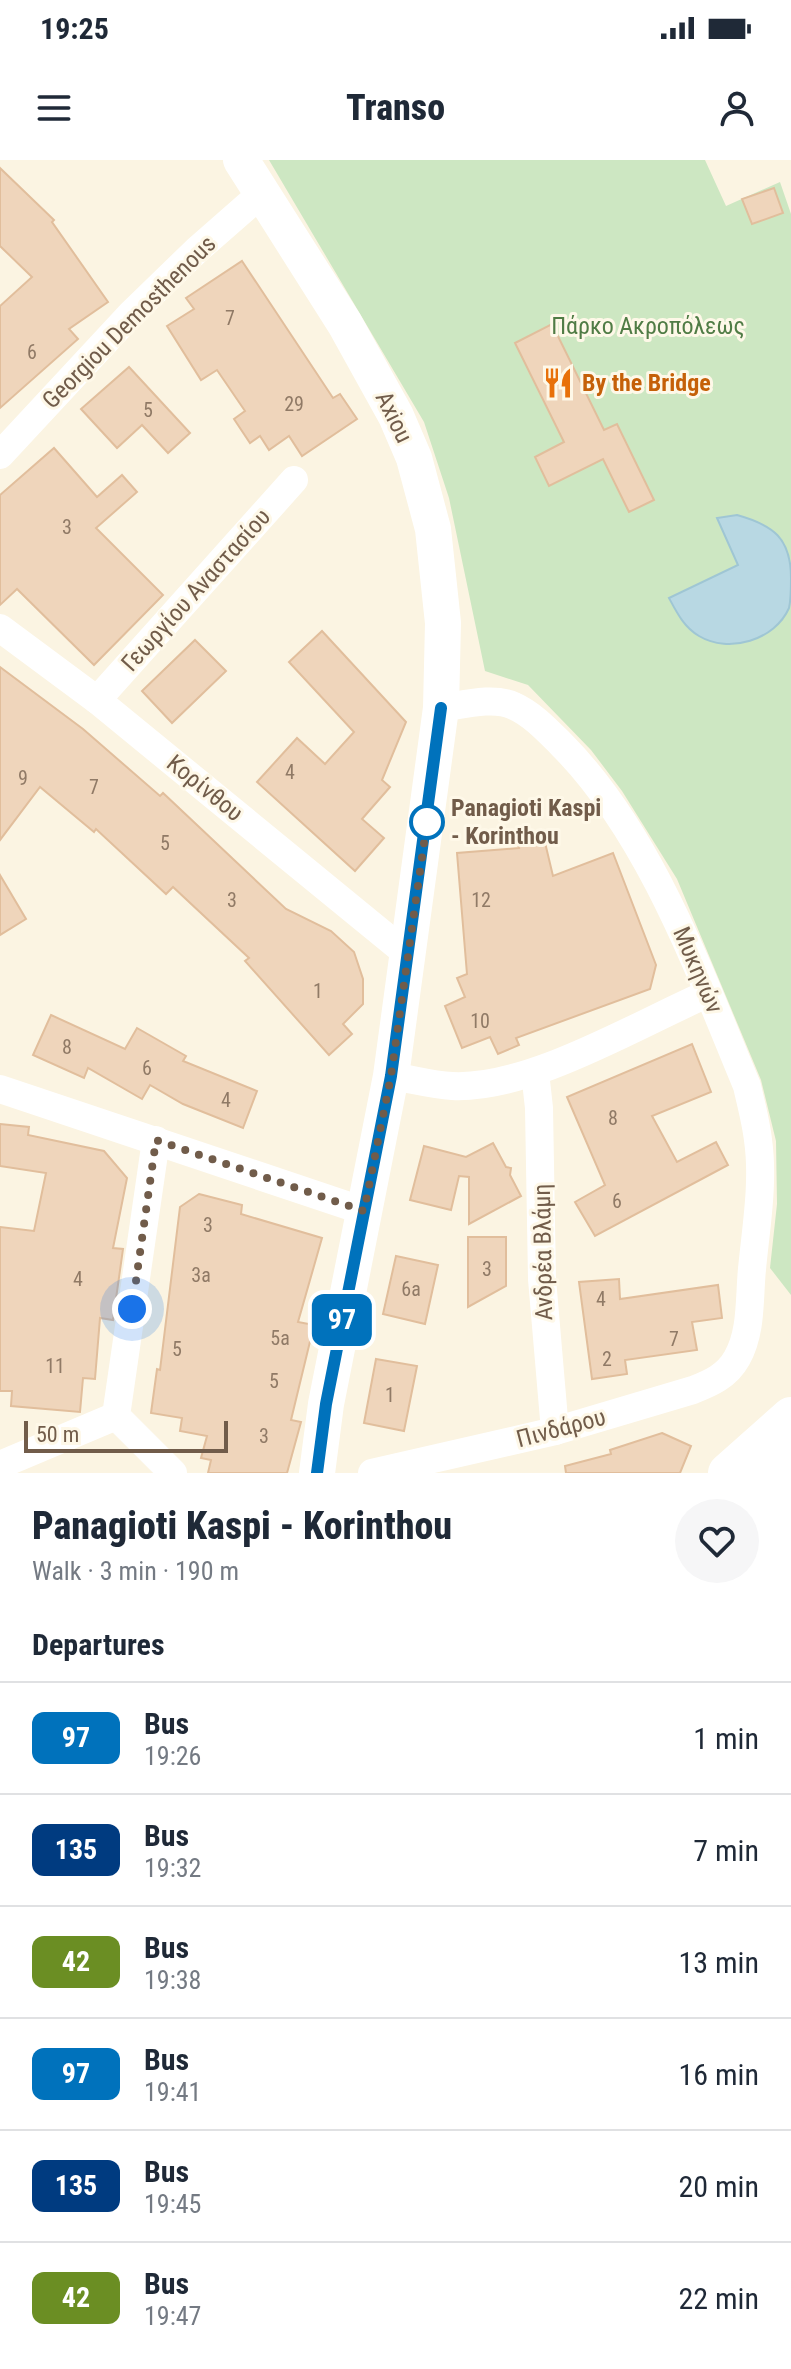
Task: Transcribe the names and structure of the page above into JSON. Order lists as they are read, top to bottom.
{
  "streets": {
    "street": [
      "Georgiou Demosthenous",
      "Axiou",
      "Γεωργίου Αναστασίου",
      "Κορίνθου",
      "Μυκηνών",
      "Ανδρέα Βλάμη",
      "Πινδάρου"
    ]
  },
  "crossings": [
    ["Georgiou Demosthenous", "Axiou"],
    ["Axiou", "Κορίνθου"],
    ["Axiou", "Μυκηνών"],
    ["Γεωργίου Αναστασίου", "Κορίνθου"],
    ["Μυκηνών", "Πινδάρου"],
    ["Ανδρέα Βλάμη", "Πινδάρου"]
  ],
  "parks": ["Πάρκο Ακροπόλεως"],
  "places": {
    "restaurant": ["By the Bridge"],
    "other": ["Panagioti Kaspi - Korinthou"]
  },
  "lines": ["bus line 97"],
  "house_numbers": [
    "7",
    "6",
    "29",
    "5",
    "3",
    "4",
    "9",
    "7",
    "5",
    "3",
    "12",
    "1",
    "10",
    "8",
    "6",
    "4",
    "8",
    "6",
    "3",
    "3",
    "3a",
    "4",
    "6a",
    "4",
    "5a",
    "7",
    "5",
    "2",
    "11",
    "5",
    "1",
    "3"
  ],
  "scale_bar": "50 m",
  "page": {
    "status": "19:25",
    "header": "Transo",
    "on_map": "97",
    "scale": "50 m",
    "heading": [
      ["Panagioti Kaspi - Korinthou", "Walk · 3 min · 190 m"],
      "Departures"
    ],
    "list": [
      {
        "mark": "97",
        "name": "Bus",
        "note": "19:26",
        "value": "1 min"
      },
      {
        "mark": "135",
        "name": "Bus",
        "note": "19:32",
        "value": "7 min"
      },
      {
        "mark": "42",
        "name": "Bus",
        "note": "19:38",
        "value": "13 min"
      },
      {
        "mark": "97",
        "name": "Bus",
        "note": "19:41",
        "value": "16 min"
      },
      {
        "mark": "135",
        "name": "Bus",
        "note": "19:45",
        "value": "20 min"
      },
      {
        "mark": "42",
        "name": "Bus",
        "note": "19:47",
        "value": "22 min"
      }
    ]
  }
}
